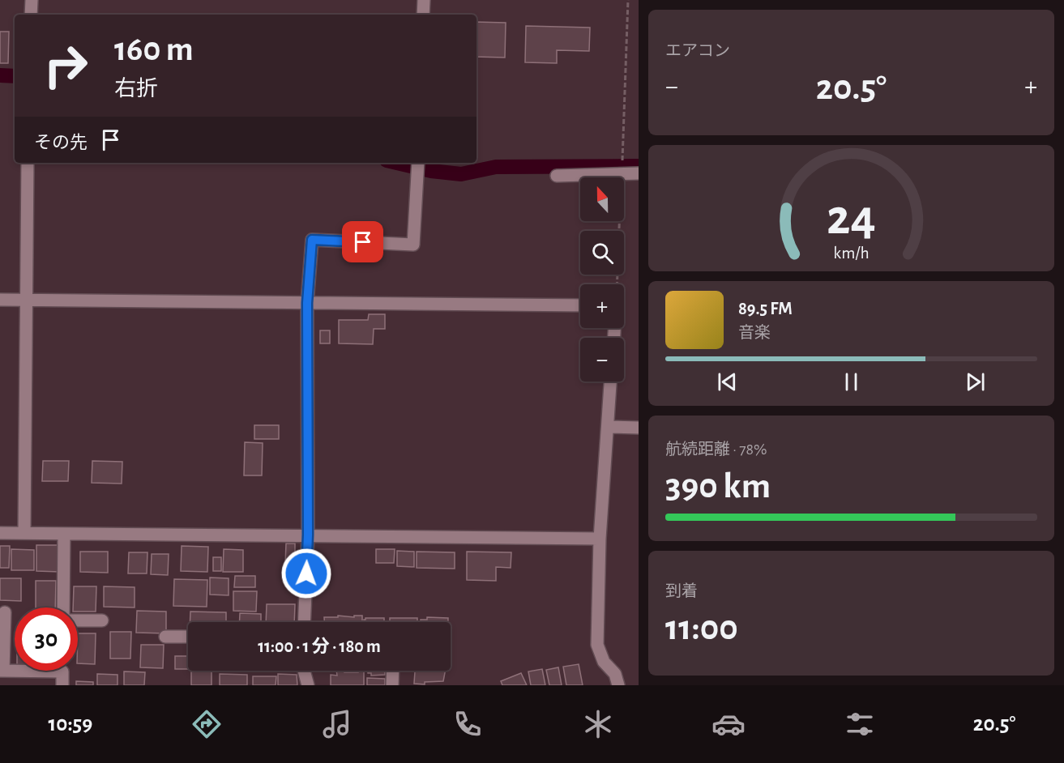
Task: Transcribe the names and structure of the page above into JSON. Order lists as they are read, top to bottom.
{
  "north": "top",
  "page": {
    "tile": [
      "エアコン",
      ["航続距離 · 78%", "390 km"],
      ["到着", "11:00"]
    ],
    "turn": ["160 m", "右折"],
    "heat": ["−", "20.5°", "+"],
    "then": "その先",
    "map_buttons": ["+", "−"],
    "song": ["89.5 FM", "音楽"],
    "limit": "30",
    "trip": "11:00 · 1 分 · 180 m",
    "tabs": ["10:59", "20.5°"],
    "gauge": ["24", "km/h"]
  }
}
